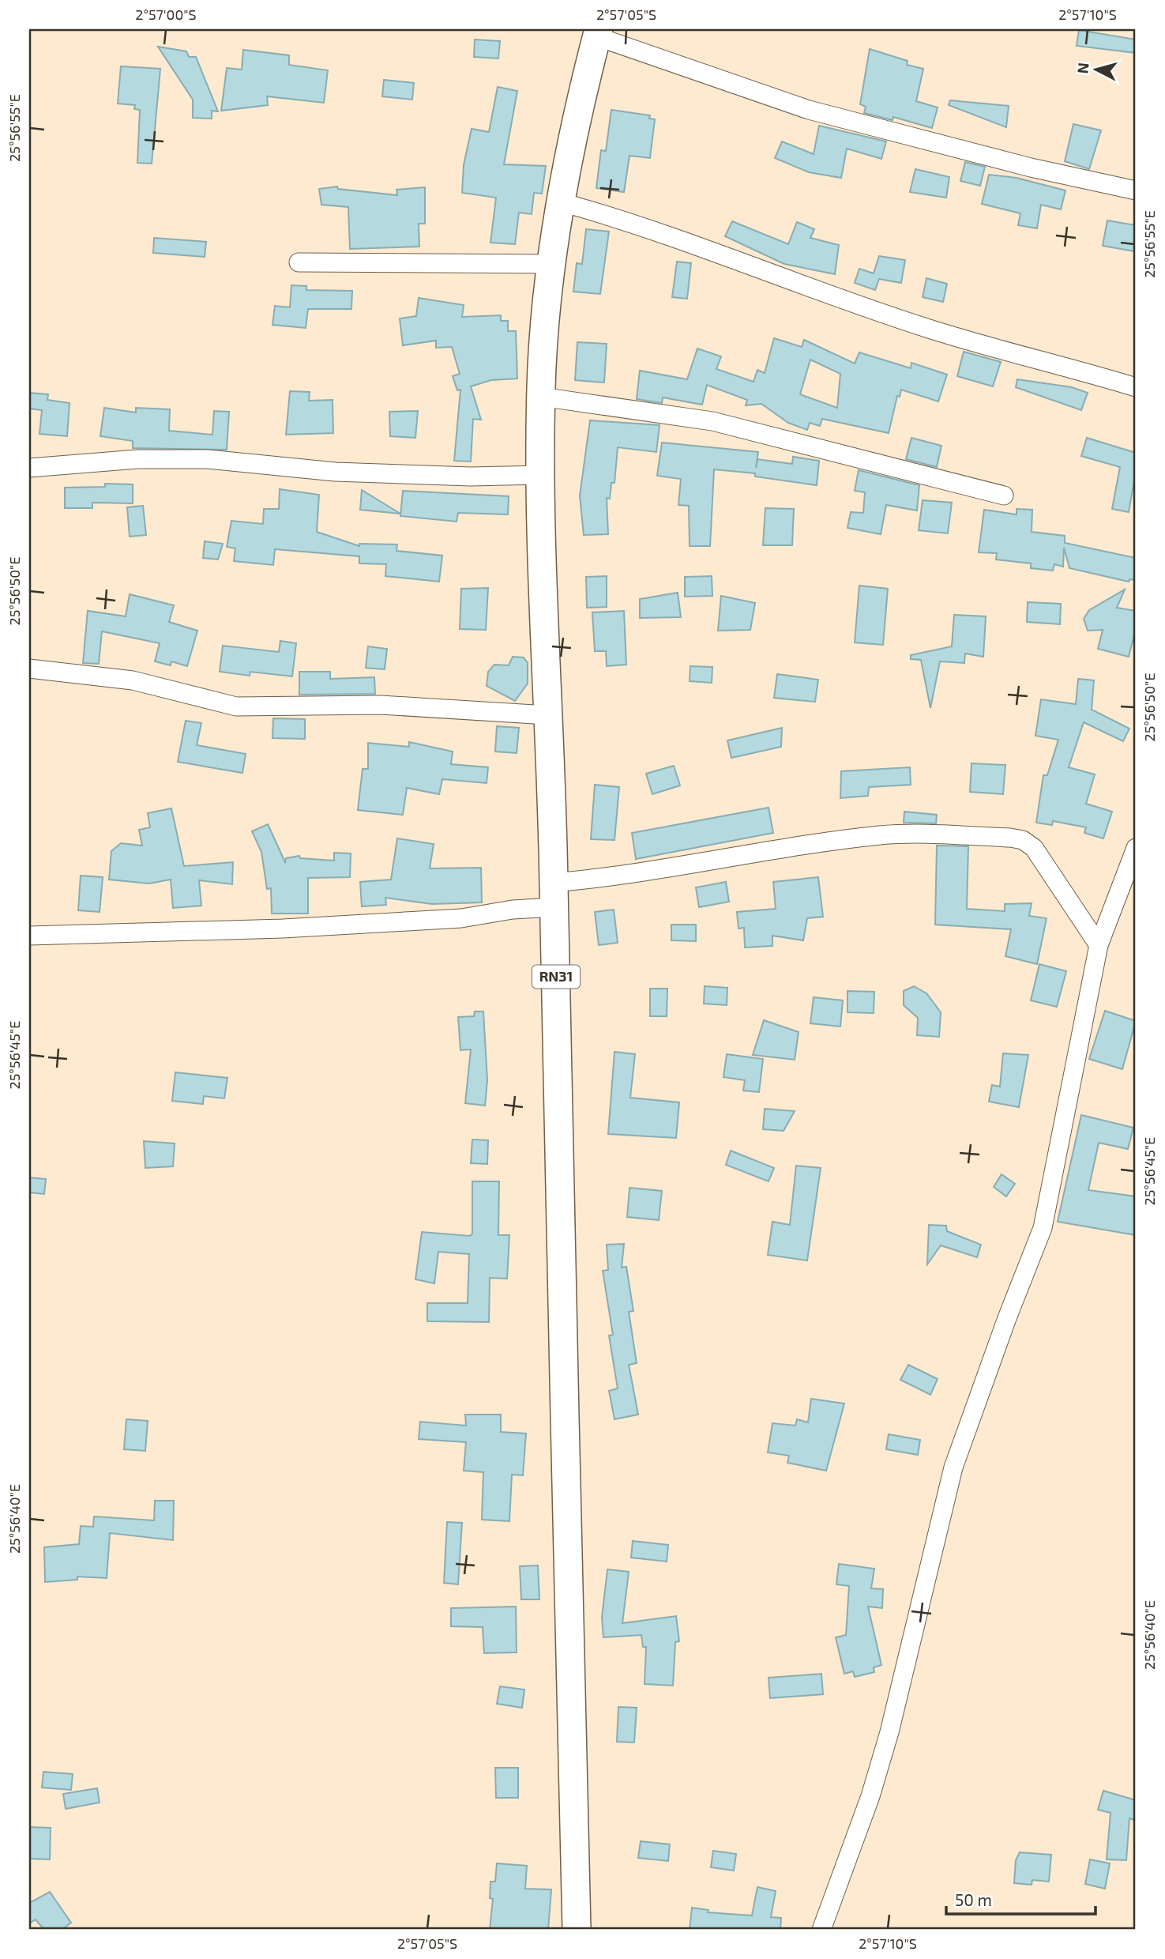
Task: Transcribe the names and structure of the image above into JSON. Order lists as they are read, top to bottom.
{
  "streets": {
    "main road": ["RN31"]
  },
  "scale_bar": "50 m",
  "north": "left",
  "coordinates": [
    "2°57'00\"S",
    "2°57'05\"S",
    "2°57'10\"S",
    "25°56'55\"E",
    "25°56'50\"E",
    "25°56'45\"E",
    "25°56'40\"E"
  ]
}
